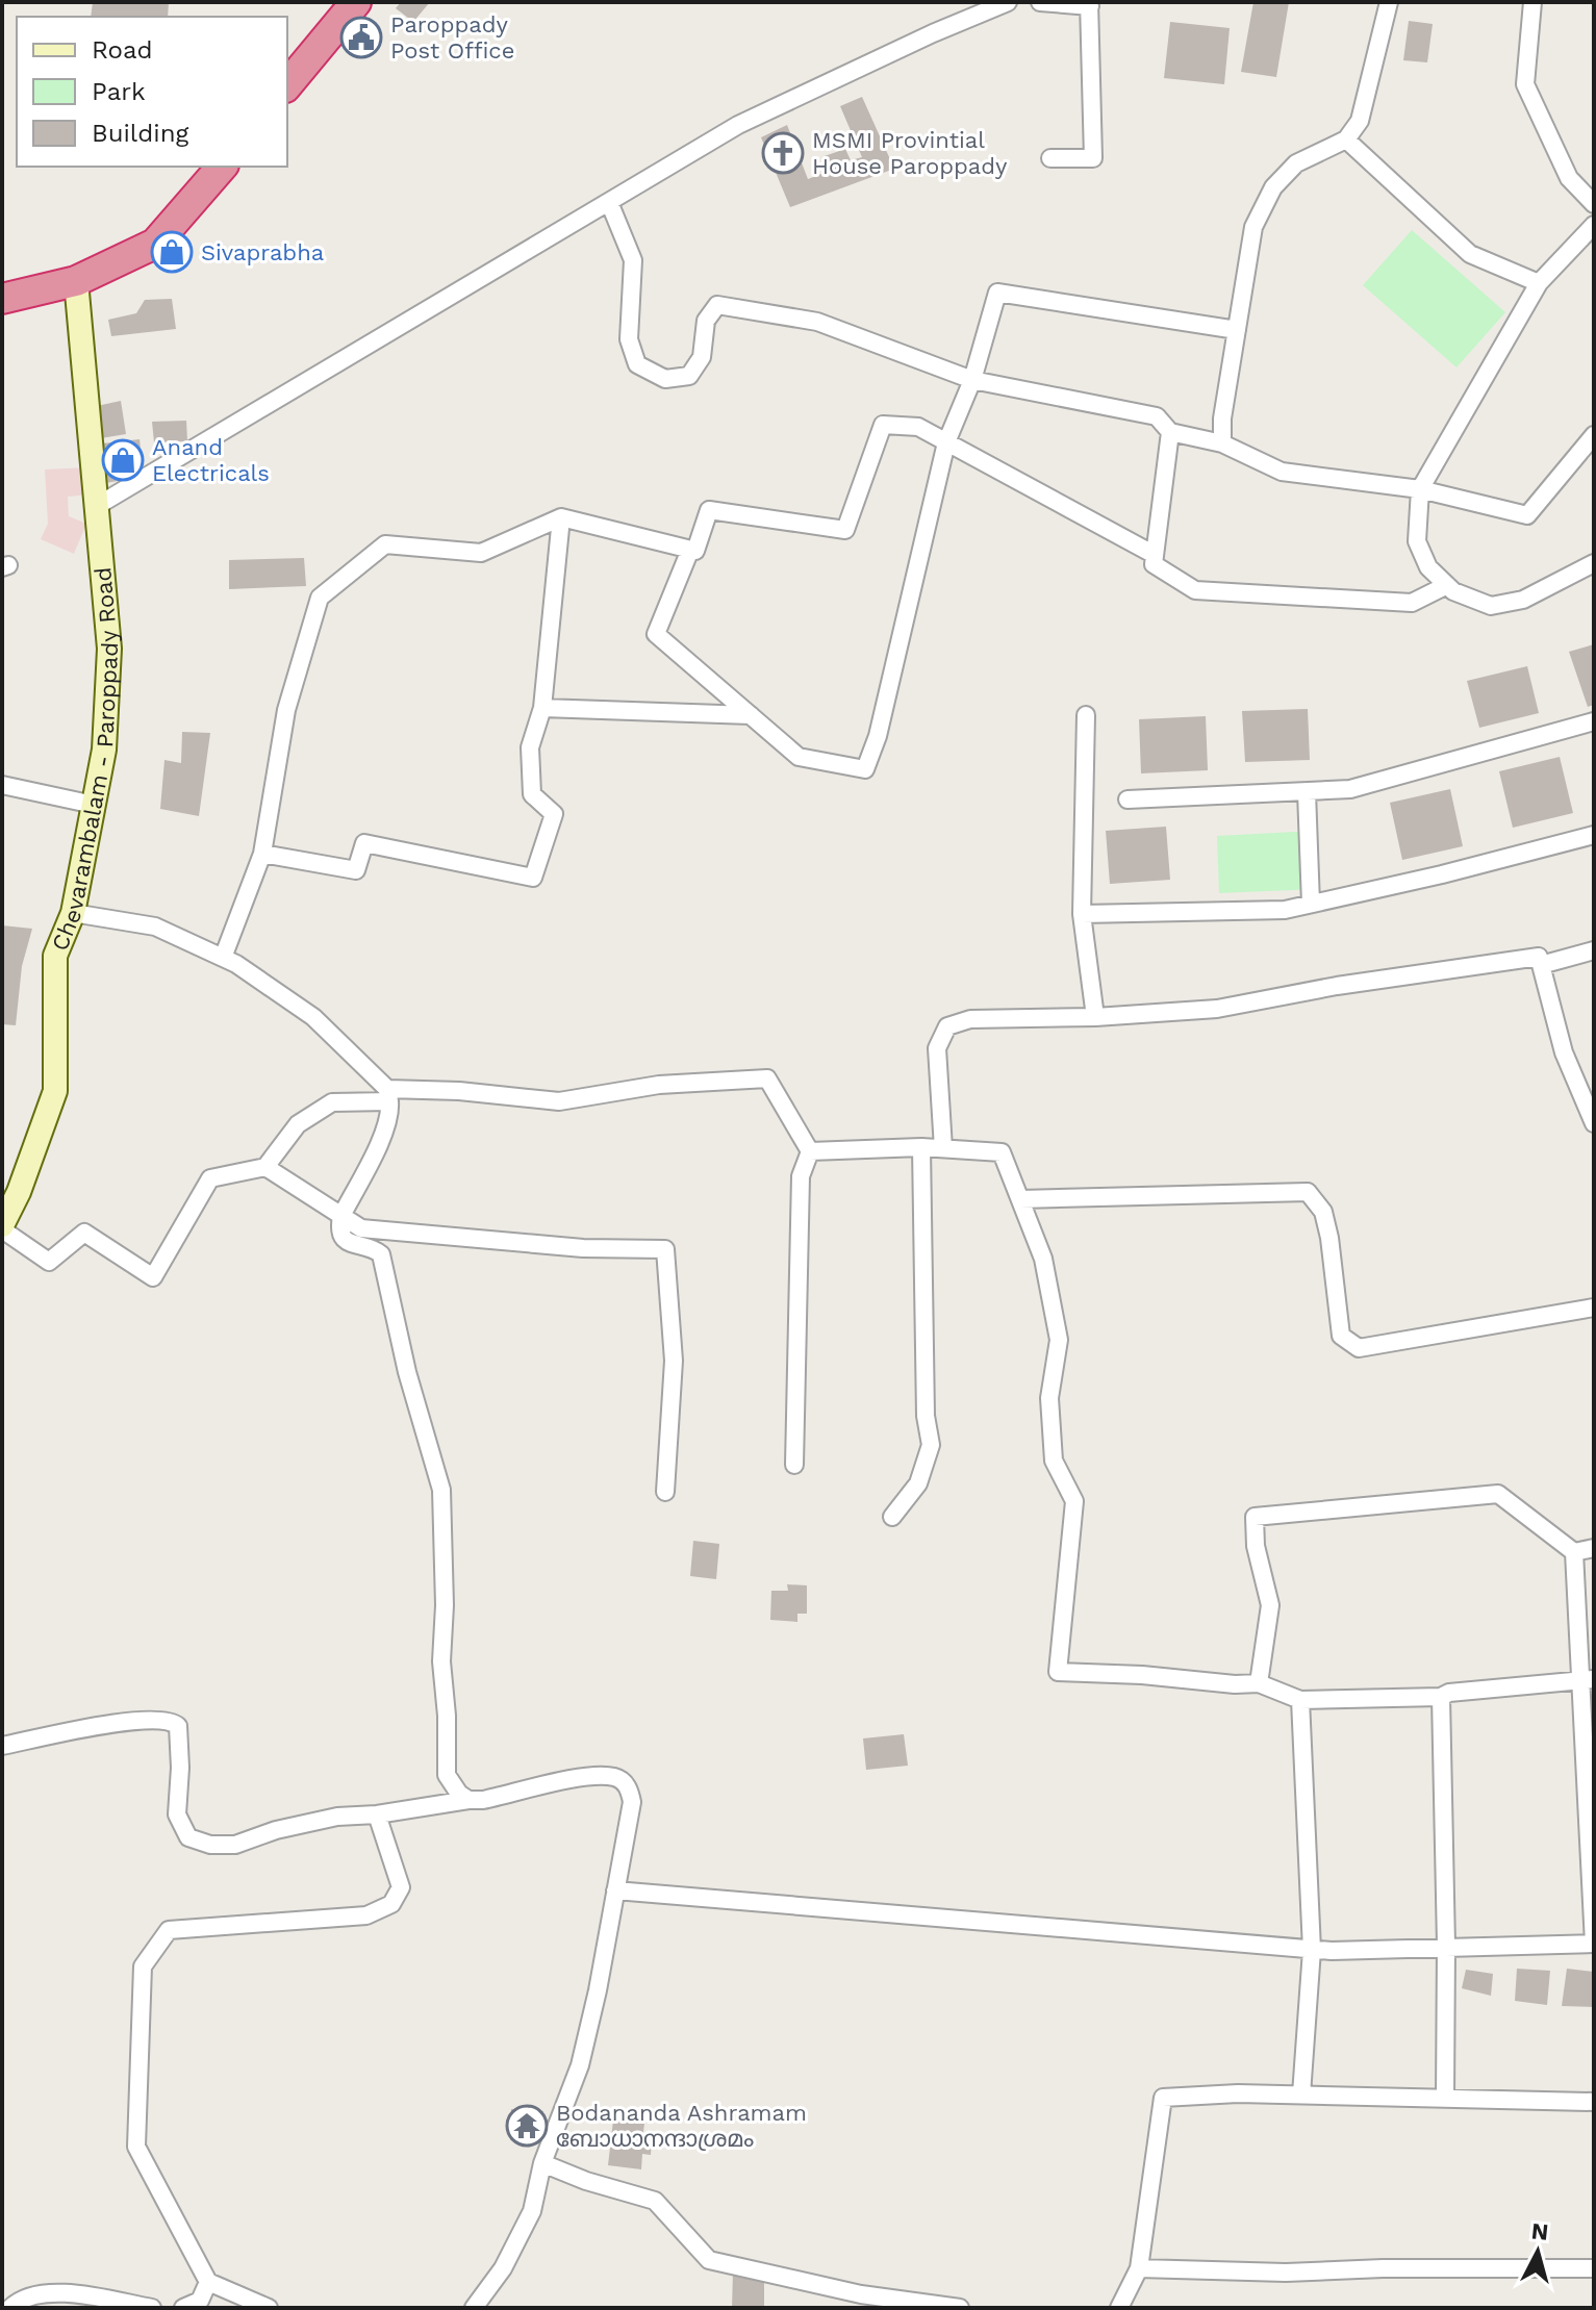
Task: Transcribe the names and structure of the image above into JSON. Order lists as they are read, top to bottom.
{
  "streets": {
    "main road": ["Chevarambalam - Paroppady Road"]
  },
  "places": {
    "public building": ["Paroppady Post Office"],
    "church": ["MSMI Provintial House Paroppady"],
    "shop": ["Sivaprabha", "Anand Electricals"],
    "temple": ["Bodananda Ashramam ബോധാനന്ദാശ്രമം"]
  },
  "legend": ["Road", "Park", "Building"],
  "north": "top"
}
